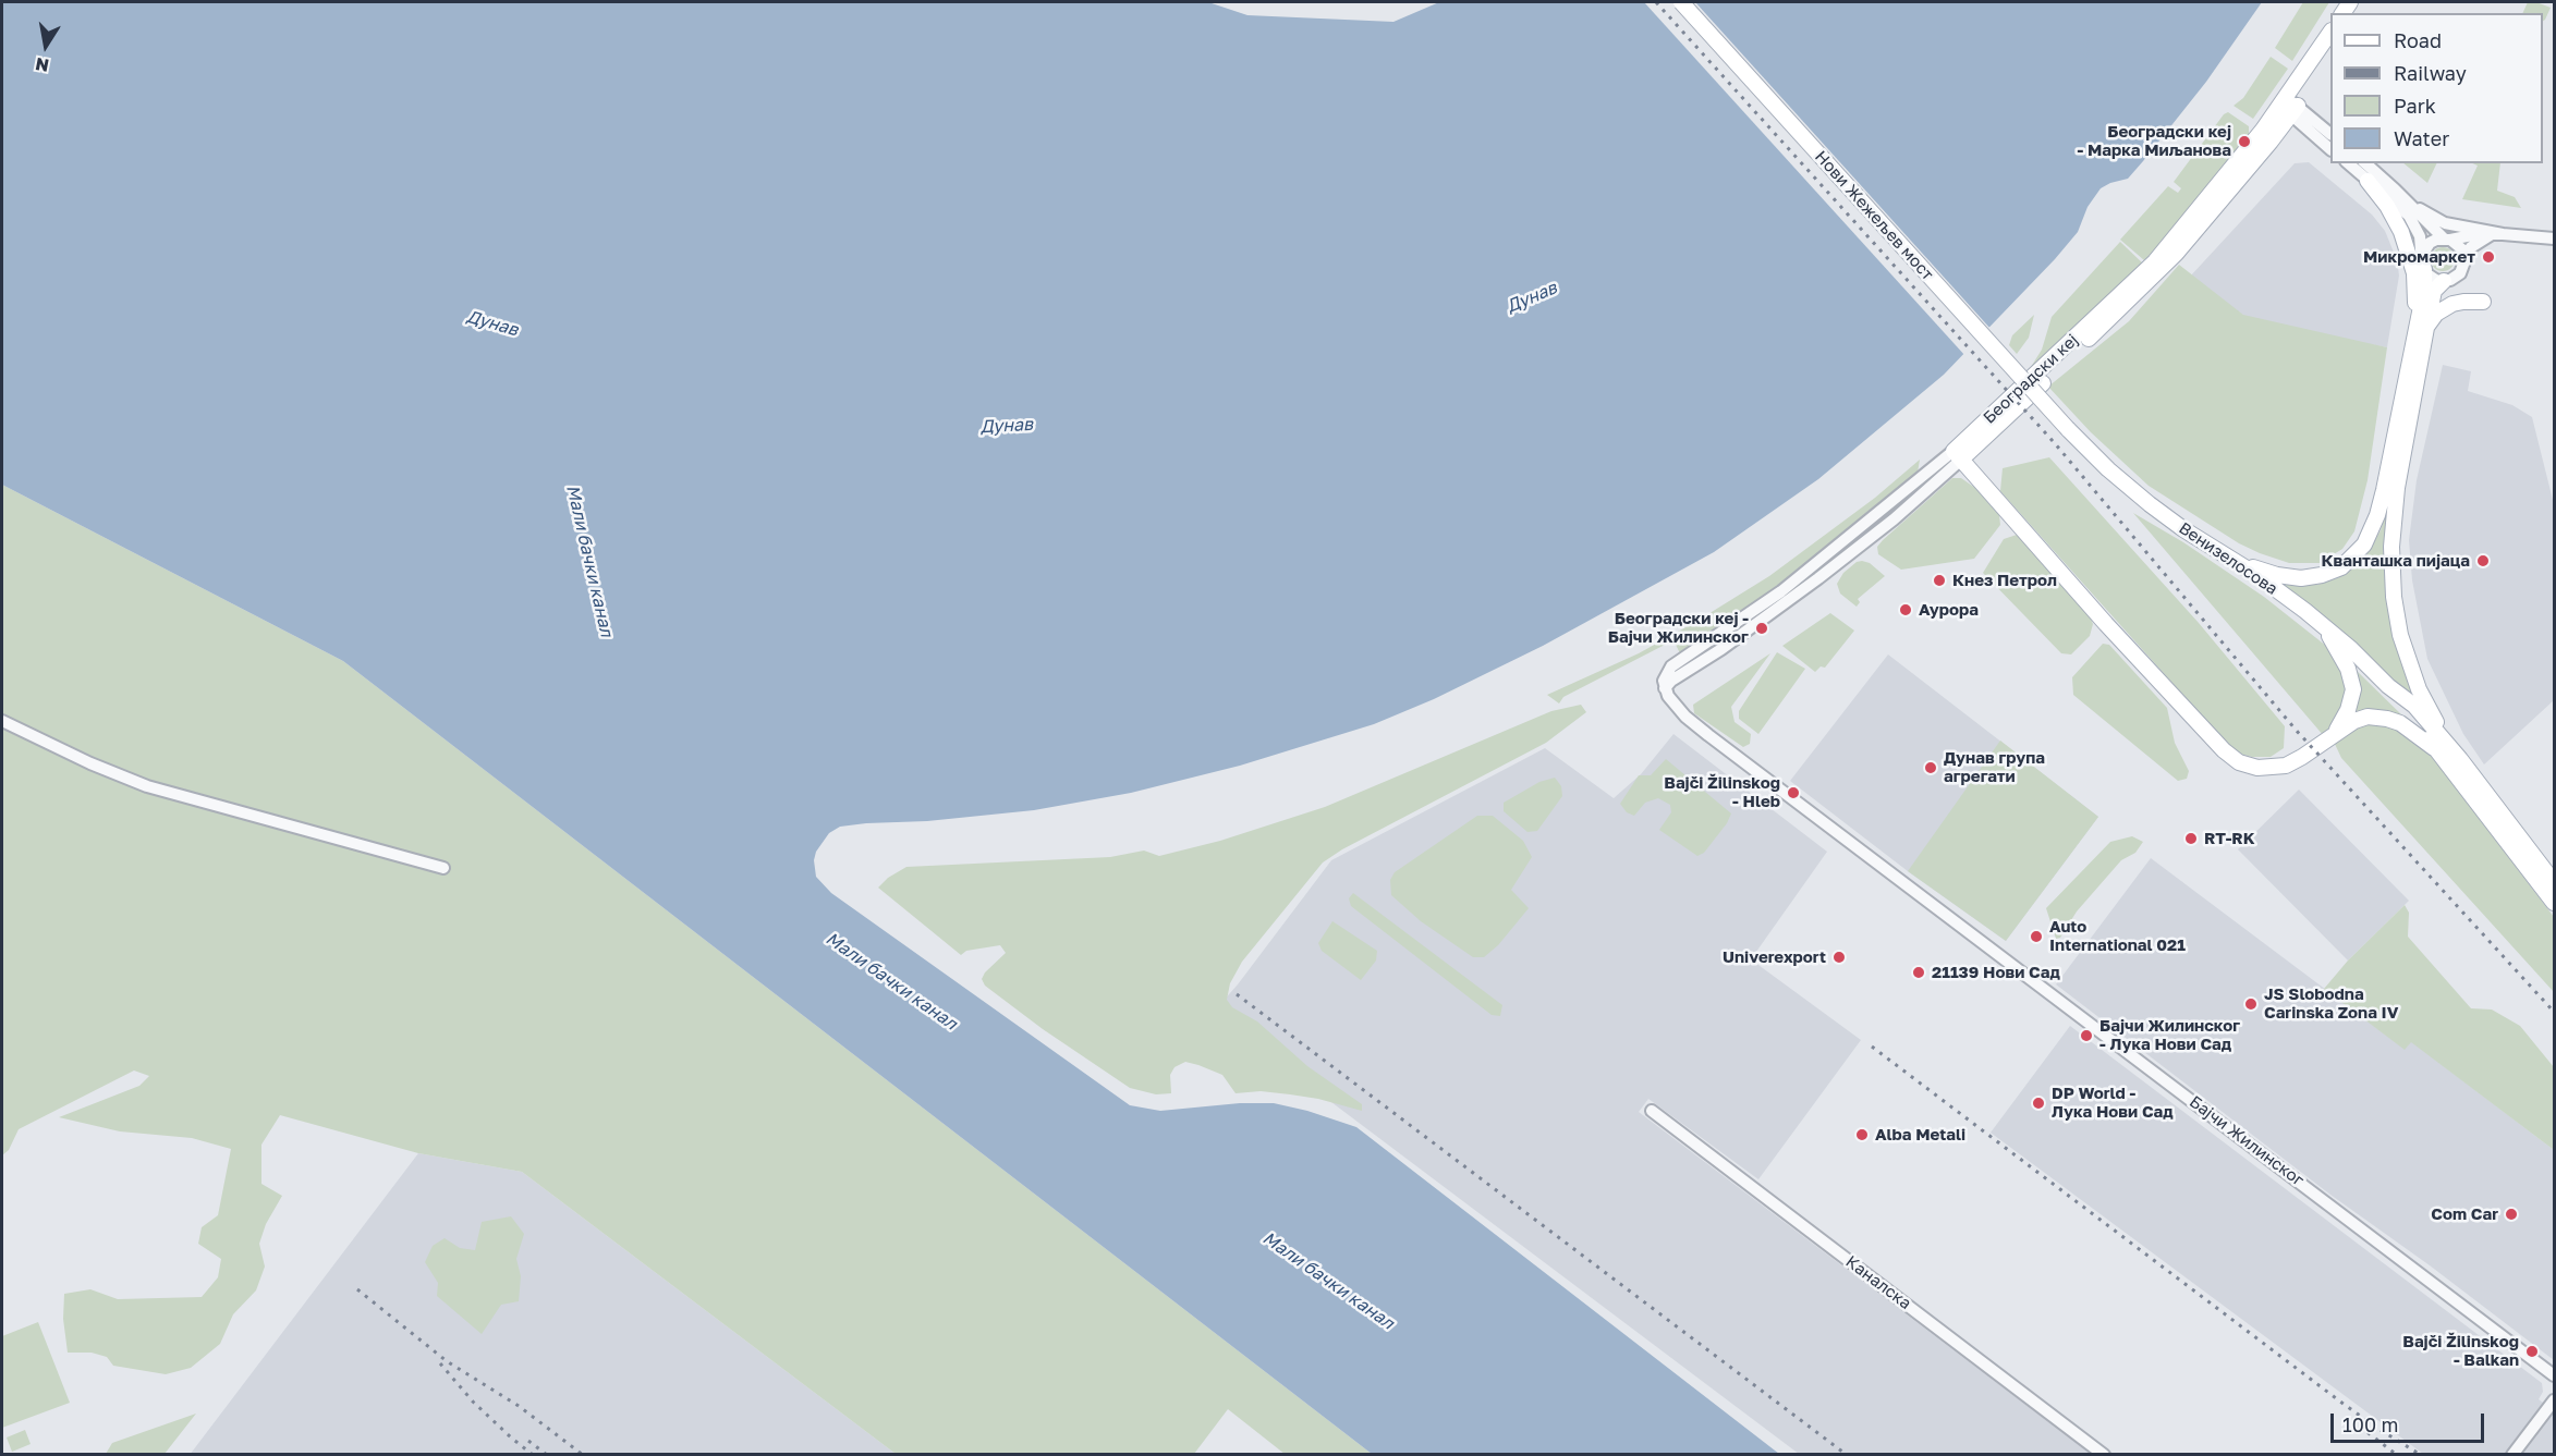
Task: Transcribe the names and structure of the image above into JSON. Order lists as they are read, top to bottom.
{
  "streets": {
    "main road": ["Нови Жежељев мост", "Београдски кеј", "Венизелосова"],
    "street": ["Бајчи Жилинског", "Каналска"]
  },
  "crossings": [
    ["Нови Жежељев мост", "Венизелосова"],
    ["Београдски кеј", "Бајчи Жилинског"]
  ],
  "water": ["Дунав", "Мали бачки канал"],
  "places": [
    "Београдски кеј - Марка Миљанова",
    "Микромаркет",
    "Кванташка пијаца",
    "Кнез Петрол",
    "Аурора",
    "Београдски кеј - Бајчи Жилинског",
    "Дунав група агрегати",
    "Bajči Žilinskog - Hleb",
    "RT-RK",
    "Auto International 021",
    "Univerexport",
    "21139 Нови Сад",
    "JS Slobodna Carinska Zona IV",
    "Бајчи Жилинског - Лука Нови Сад",
    "DP World - Лука Нови Сад",
    "Alba Metali",
    "Com Car",
    "Bajči Žilinskog - Balkan"
  ],
  "legend": [
    "Road",
    "Railway",
    "Park",
    "Water"
  ],
  "scale_bar": "100 m",
  "north": "bottom"
}
